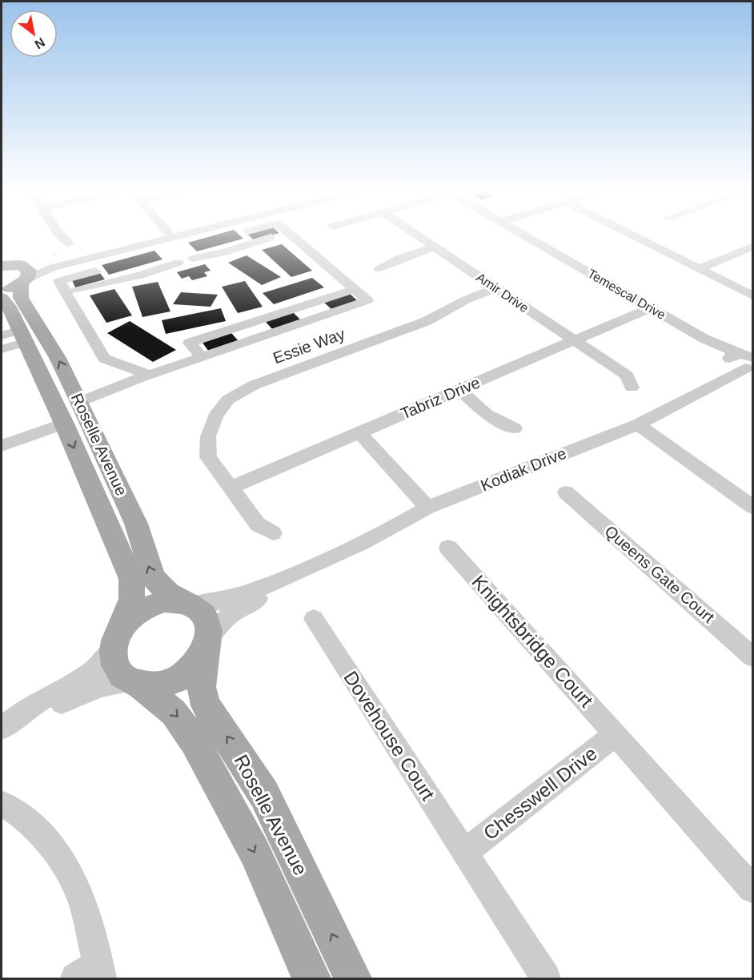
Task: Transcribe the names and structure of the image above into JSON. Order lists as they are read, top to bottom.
{
  "streets": {
    "main road": ["Roselle Avenue"],
    "street": [
      "Amir Drive",
      "Temescal Drive",
      "Essie Way",
      "Tabriz Drive",
      "Kodiak Drive",
      "Queens Gate Court",
      "Knightsbridge Court",
      "Dovehouse Court",
      "Chesswell Drive"
    ]
  },
  "crossings": [
    ["Amir Drive", "Essie Way"],
    ["Amir Drive", "Tabriz Drive"],
    ["Temescal Drive", "Tabriz Drive"],
    ["Temescal Drive", "Kodiak Drive"],
    ["Essie Way", "Tabriz Drive"],
    ["Roselle Avenue", "Kodiak Drive"],
    ["Knightsbridge Court", "Chesswell Drive"],
    ["Dovehouse Court", "Chesswell Drive"]
  ],
  "north": "bottom right"
}
